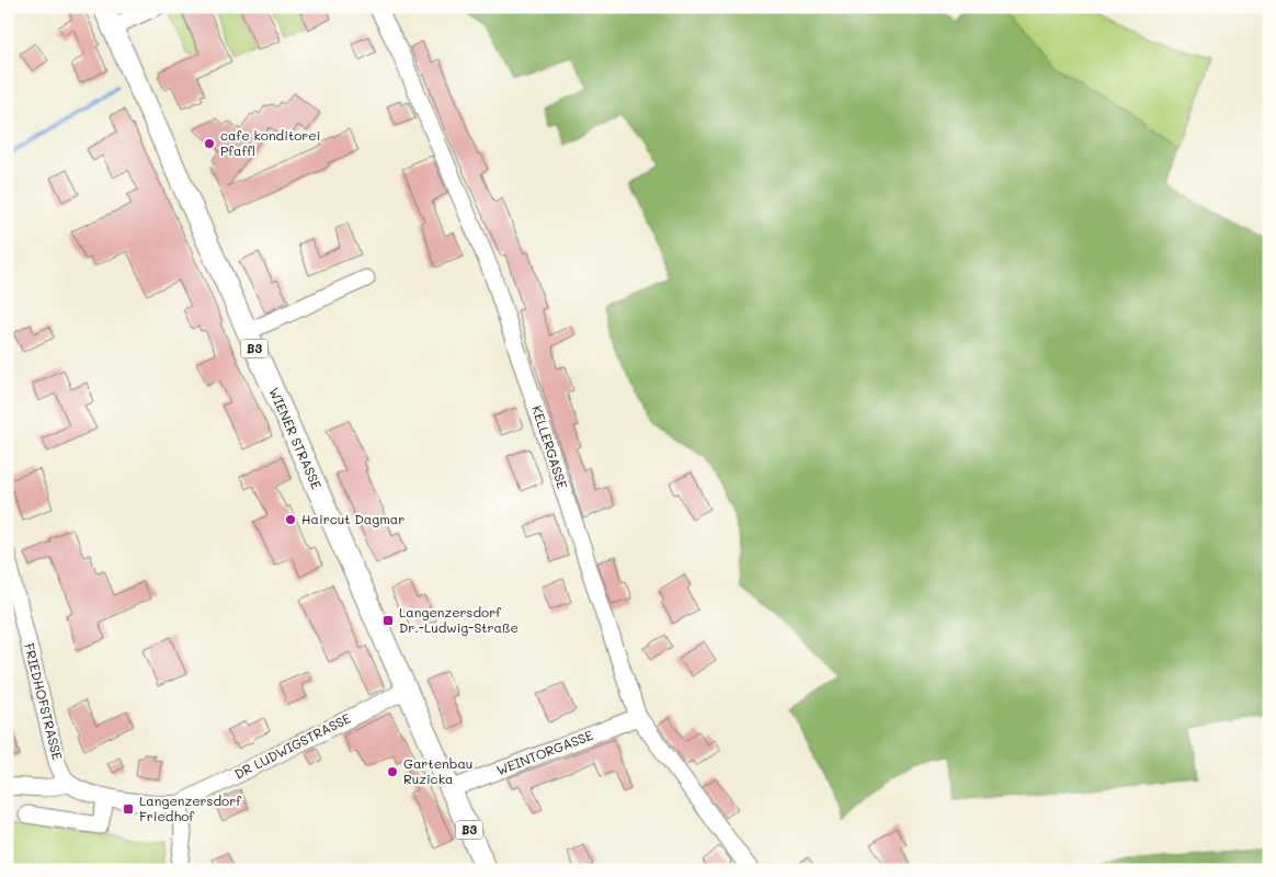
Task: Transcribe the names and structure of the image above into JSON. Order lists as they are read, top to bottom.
{
  "streets": {
    "main road": ["B3", "WIENER STRASSE"],
    "street": [
      "KELLERGASSE",
      "FRIEDHOFSTRASSE",
      "DR LUDWIGSTRASSE",
      "WEINTORGASSE"
    ]
  },
  "crossings": [
    ["WIENER STRASSE", "DR LUDWIGSTRASSE"],
    ["WIENER STRASSE", "WEINTORGASSE"],
    ["KELLERGASSE", "WEINTORGASSE"]
  ],
  "places": {
    "other": ["cafe konditorei Pfaffl", "Haircut Dagmar", "Gartenbau Ruzicka"],
    "transit": ["Langenzersdorf Dr.-Ludwig-Straße", "Langenzersdorf Friedhof"]
  }
}
